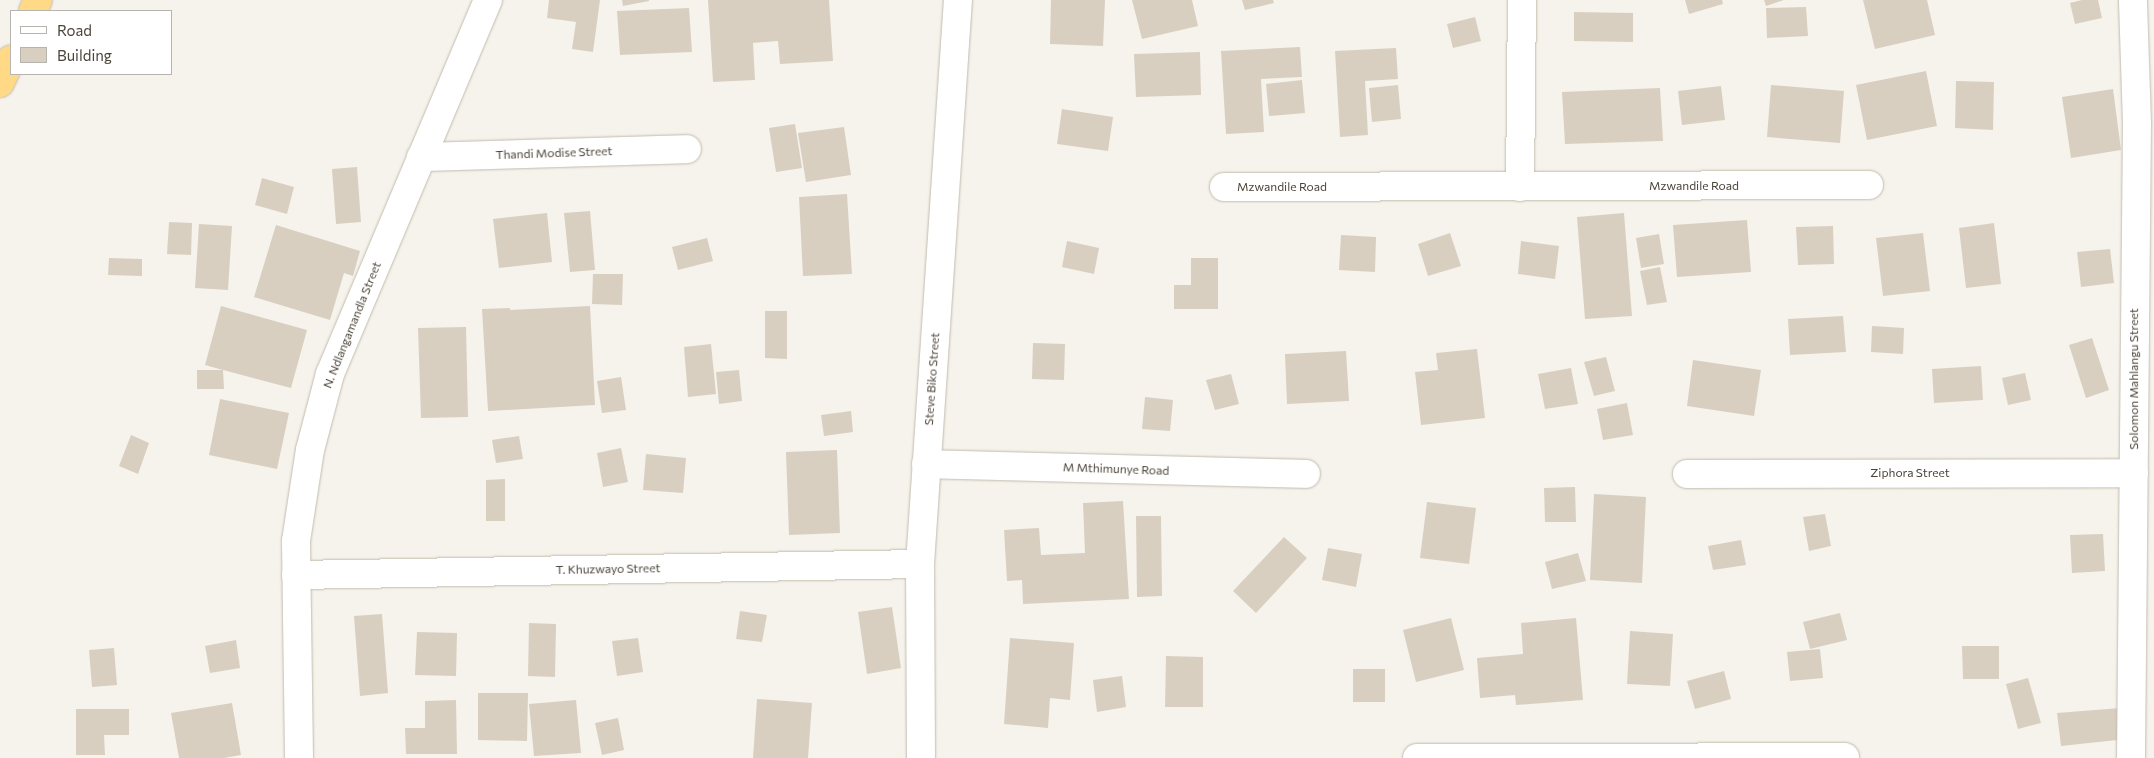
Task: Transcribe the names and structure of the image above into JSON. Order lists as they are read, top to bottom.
{
  "streets": {
    "street": [
      "Thandi Modise Street",
      "Mzwandile Road",
      "N. Ndlangamandla Street",
      "Steve Biko Street",
      "Solomon Mahlangu Street",
      "M Mthimunye Road",
      "Ziphora Street",
      "T. Khuzwayo Street"
    ]
  },
  "crossings": [
    ["Thandi Modise Street", "N. Ndlangamandla Street"],
    ["N. Ndlangamandla Street", "T. Khuzwayo Street"],
    ["Steve Biko Street", "M Mthimunye Road"],
    ["Steve Biko Street", "T. Khuzwayo Street"],
    ["Solomon Mahlangu Street", "Ziphora Street"]
  ],
  "legend": ["Road", "Building"]
}
